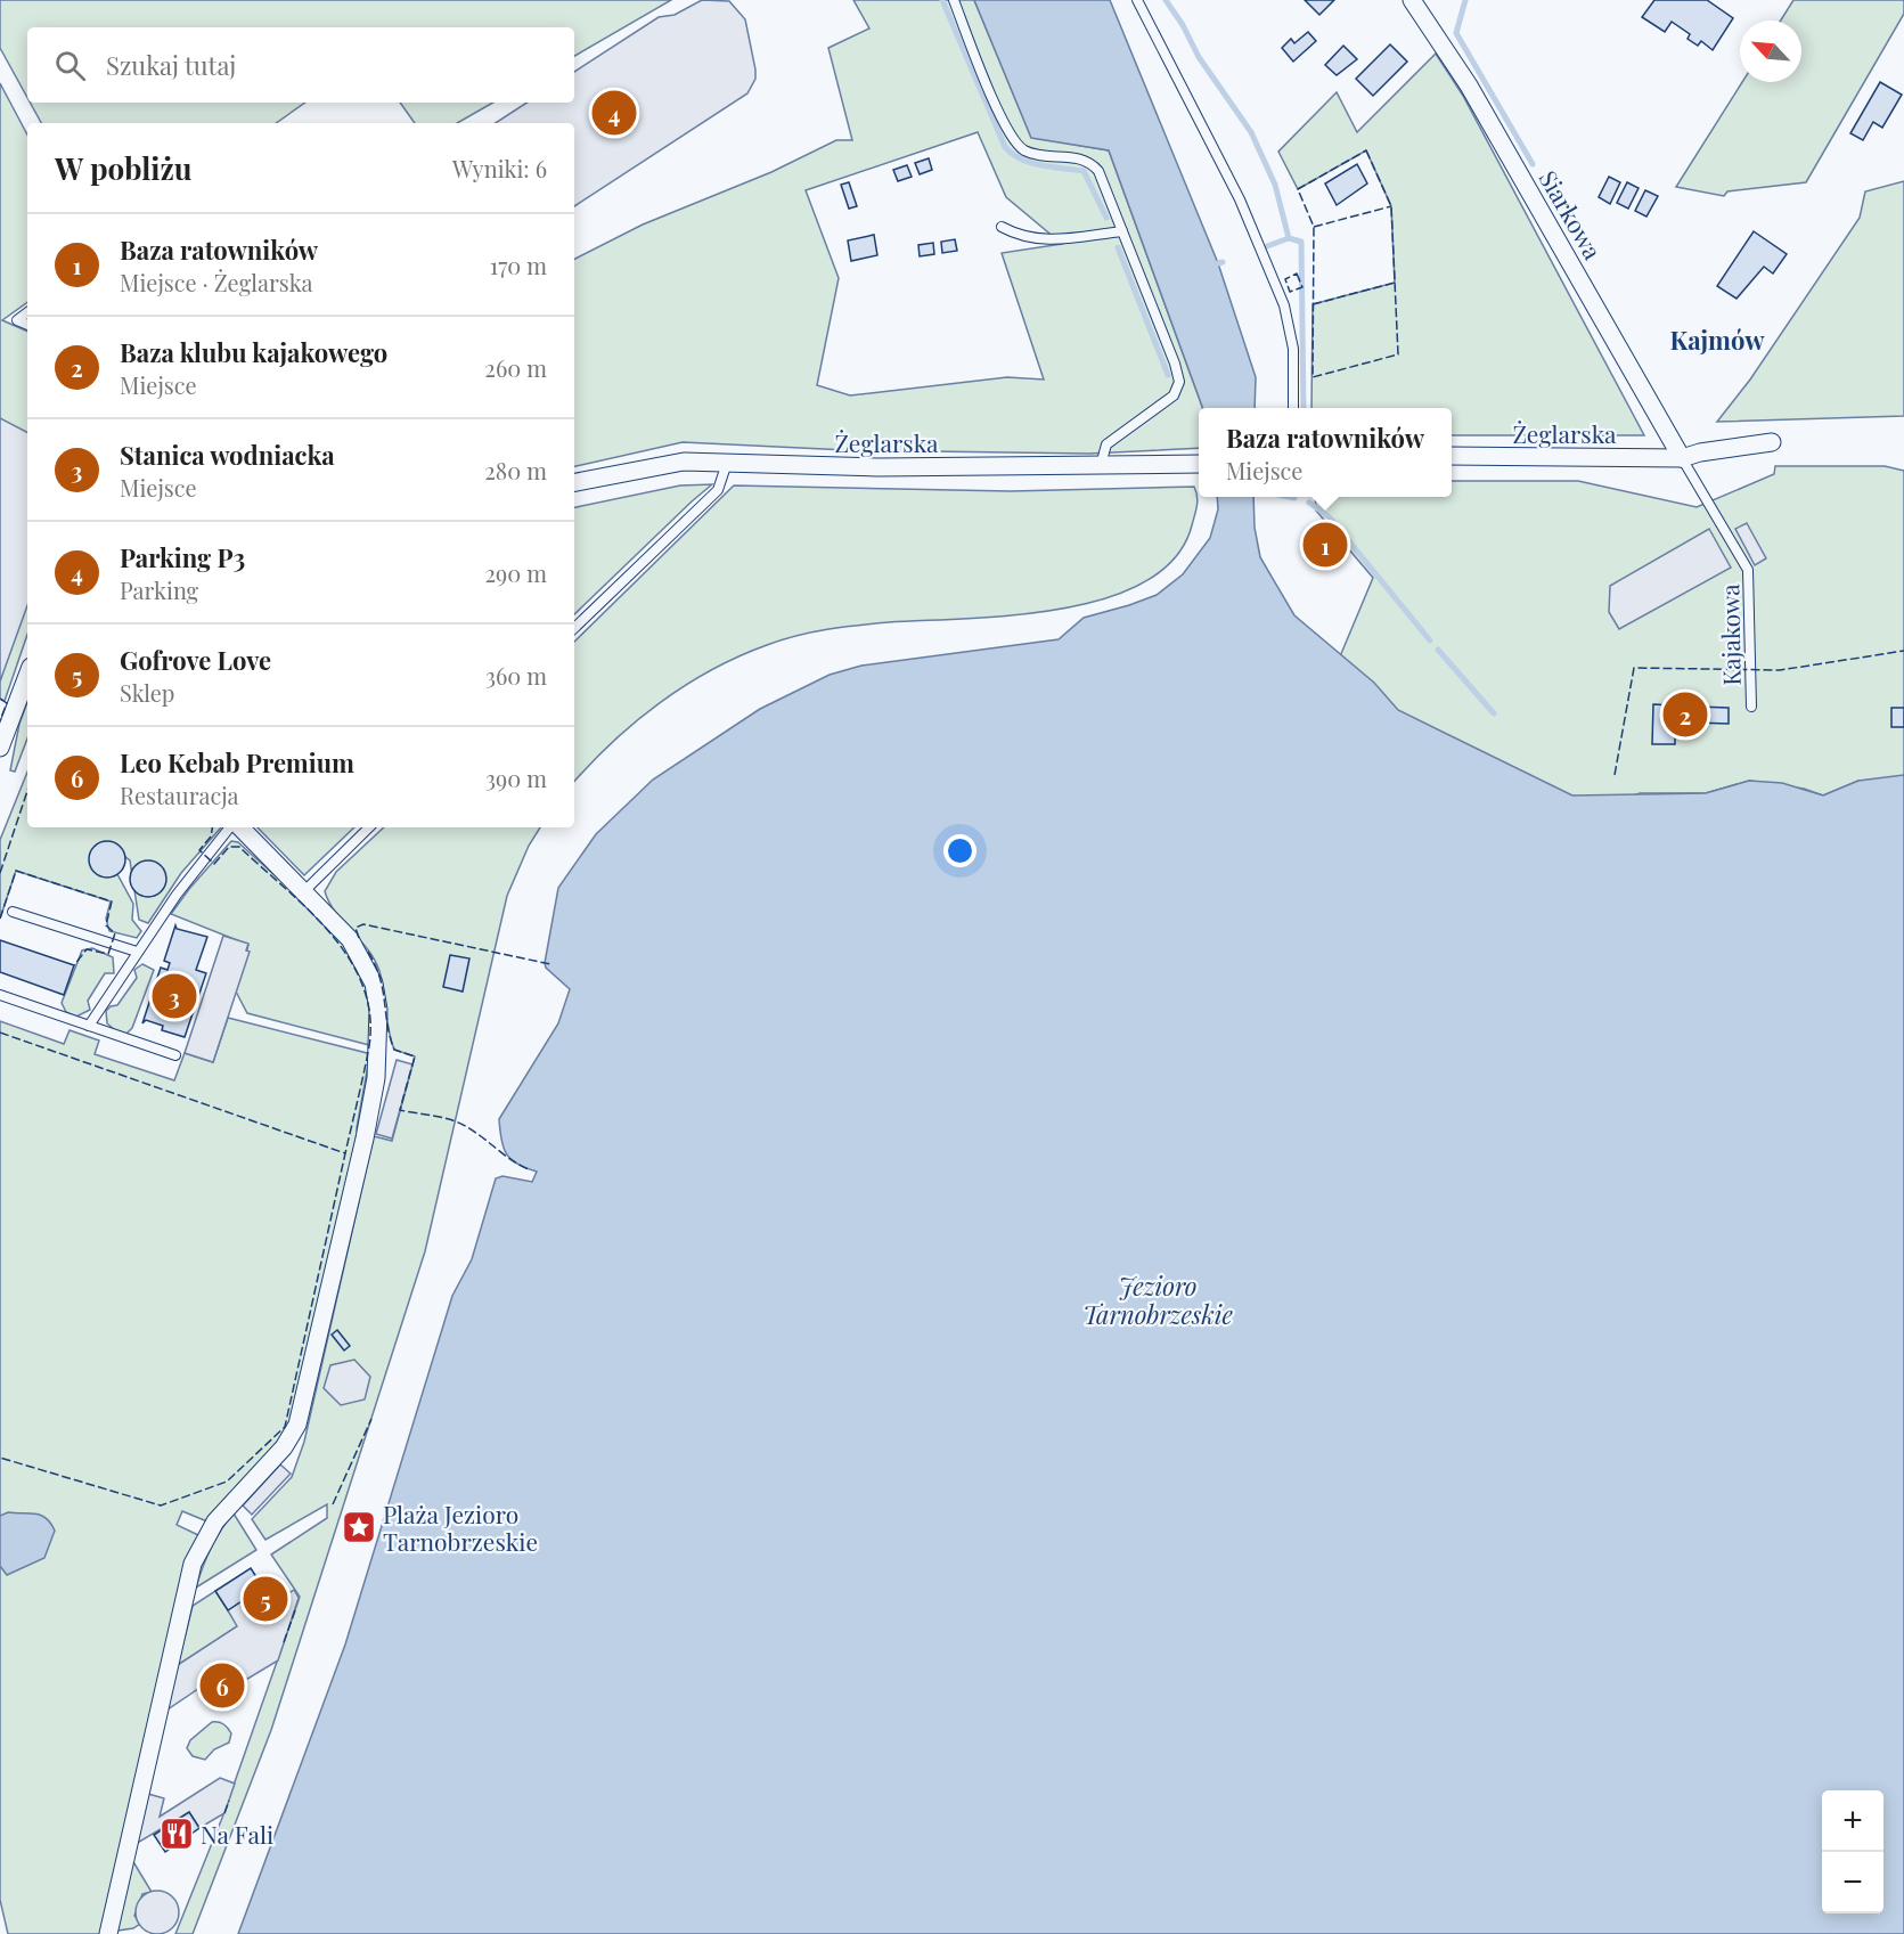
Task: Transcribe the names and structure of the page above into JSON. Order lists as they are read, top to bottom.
{
  "streets": {
    "street": ["Siarkowa", "Żeglarska"],
    "lane": ["Kajakowa"]
  },
  "crossings": [
    ["Siarkowa", "Żeglarska"],
    ["Siarkowa", "Kajakowa"],
    ["Żeglarska", "Kajakowa"]
  ],
  "districts": ["Kajmów"],
  "water": ["Jezioro Tarnobrzeskie"],
  "places": {
    "place": ["Plaża Jezioro Tarnobrzeskie"],
    "restaurant": ["Na Fali"]
  },
  "north": "top left",
  "page": {
    "search": "Szukaj tutaj",
    "pins": [
      "4",
      "1",
      "2",
      "3",
      "5",
      "6"
    ],
    "heading": ["W pobliżu", "Wyniki: 6"],
    "list": [
      {
        "mark": "1",
        "name": "Baza ratowników",
        "note": "Miejsce · Żeglarska",
        "value": "170 m"
      },
      {
        "mark": "2",
        "name": "Baza klubu kajakowego",
        "note": "Miejsce",
        "value": "260 m"
      },
      {
        "mark": "3",
        "name": "Stanica wodniacka",
        "note": "Miejsce",
        "value": "280 m"
      },
      {
        "mark": "4",
        "name": "Parking P3",
        "note": "Parking",
        "value": "290 m"
      },
      {
        "mark": "5",
        "name": "Gofrove Love",
        "note": "Sklep",
        "value": "360 m"
      },
      {
        "mark": "6",
        "name": "Leo Kebab Premium",
        "note": "Restauracja",
        "value": "390 m"
      }
    ],
    "popup": ["Baza ratowników", "Miejsce"],
    "map_buttons": ["+", "−"]
  }
}
